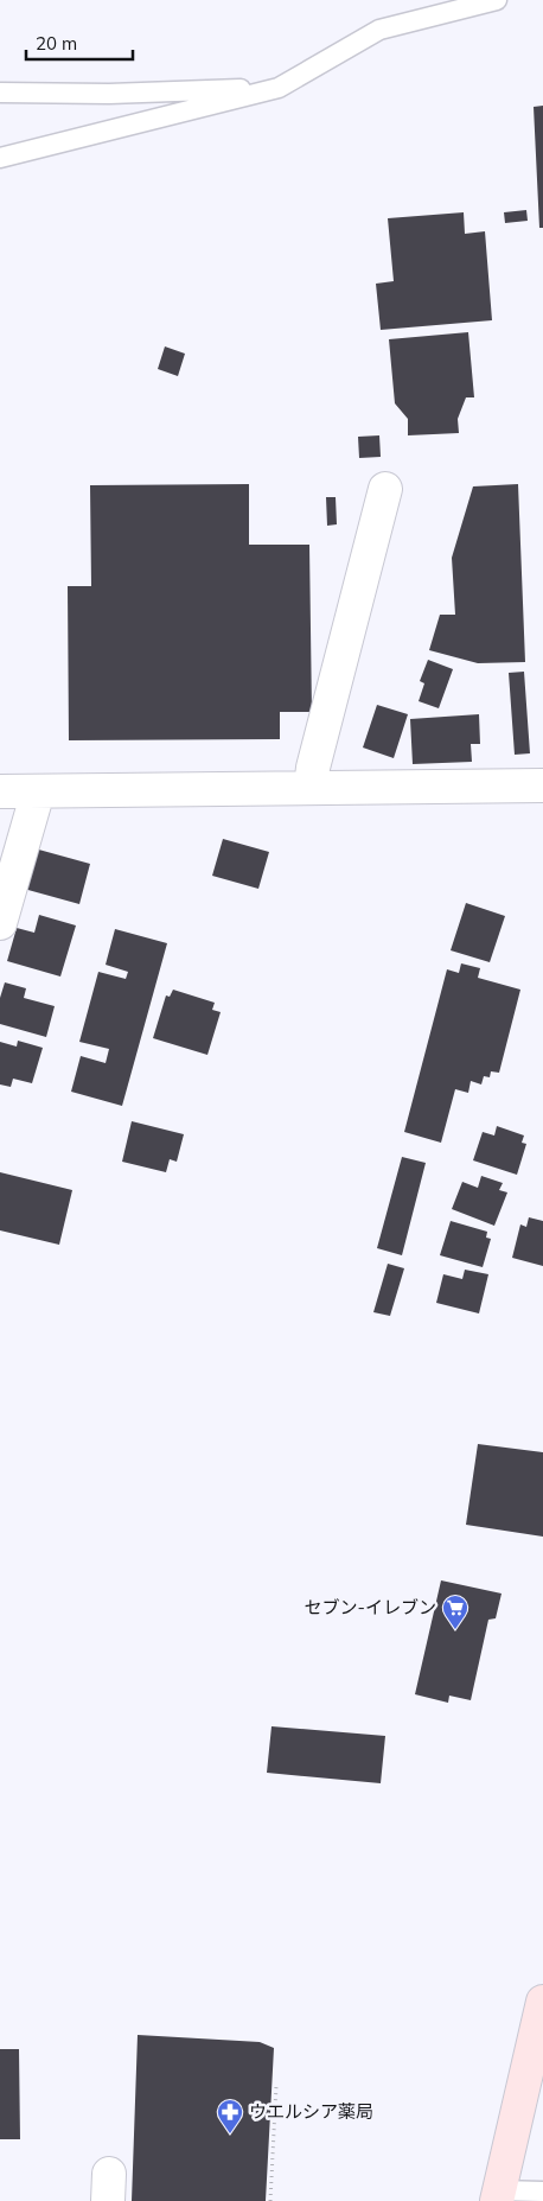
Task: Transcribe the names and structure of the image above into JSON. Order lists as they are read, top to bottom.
{
  "places": {
    "supermarket": ["セブン-イレブン"],
    "pharmacy": ["ウエルシア薬局"]
  },
  "scale_bar": "20 m"
}
